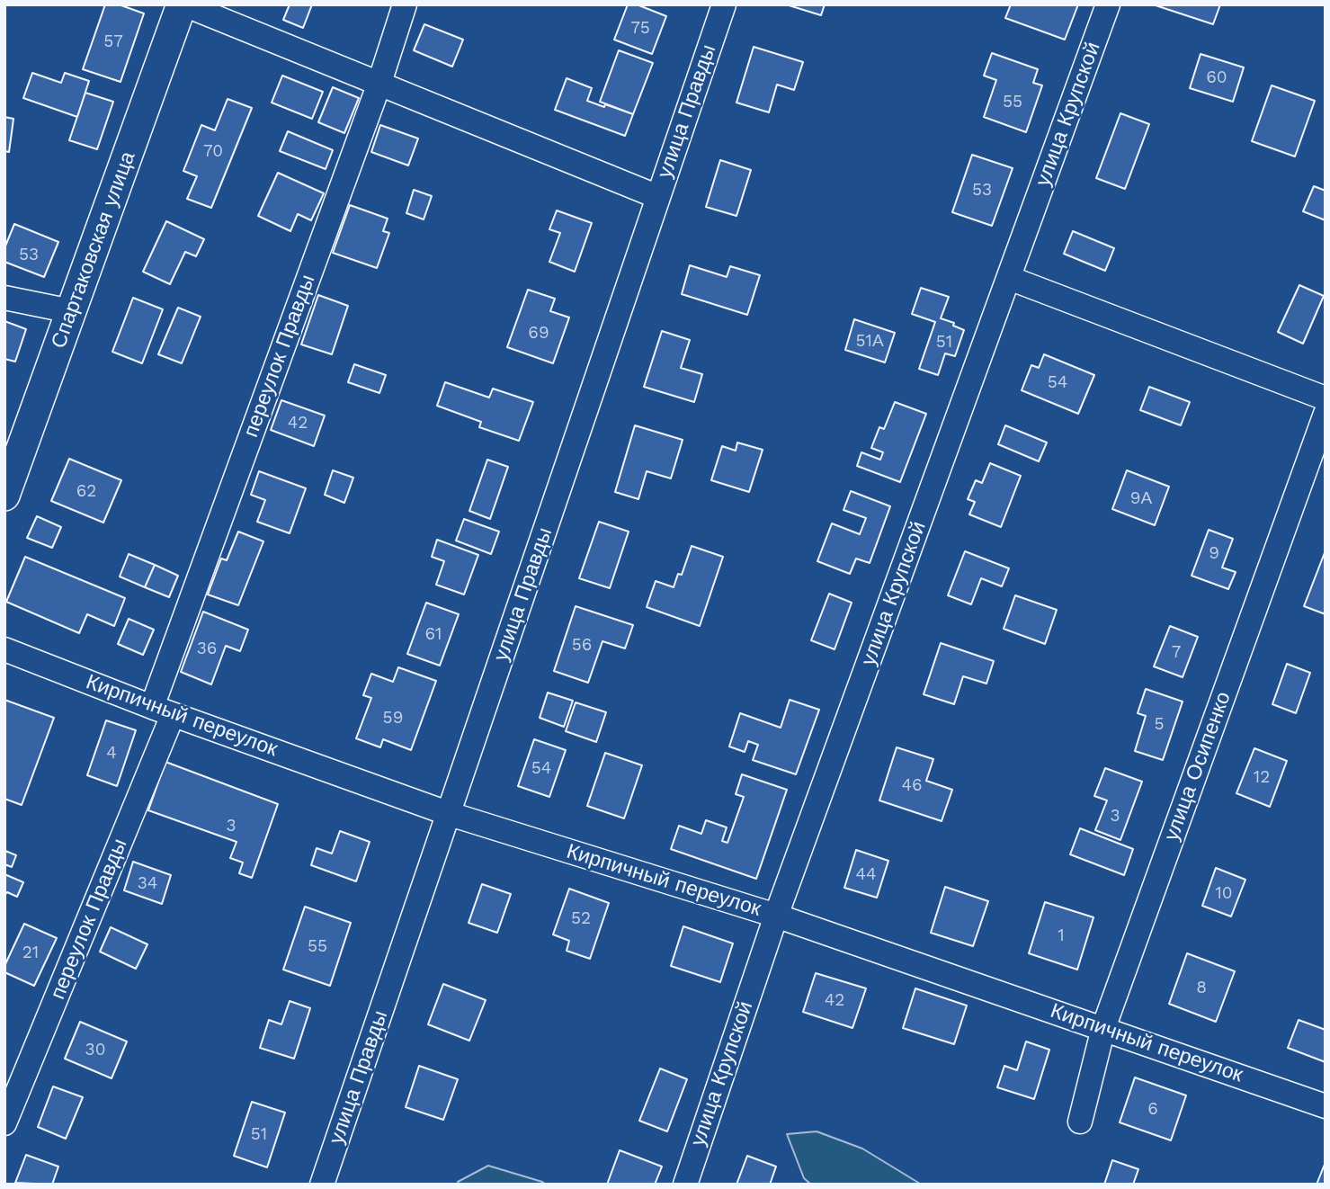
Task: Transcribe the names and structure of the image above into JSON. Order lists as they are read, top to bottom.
{
  "streets": {
    "street": [
      "улица Правды",
      "улица Крупской",
      "Спартаковская улица",
      "переулок Правды",
      "Кирпичный переулок",
      "улица Осипенко"
    ]
  },
  "crossings": [
    ["улица Правды", "Кирпичный переулок"],
    ["улица Крупской", "Кирпичный переулок"],
    ["переулок Правды", "Кирпичный переулок"],
    ["Кирпичный переулок", "улица Осипенко"]
  ],
  "house_numbers": [
    "75",
    "57",
    "60",
    "55",
    "70",
    "53",
    "53",
    "69",
    "51А",
    "51",
    "54",
    "42",
    "62",
    "9А",
    "9",
    "61",
    "56",
    "36",
    "7",
    "59",
    "5",
    "4",
    "54",
    "12",
    "46",
    "3",
    "3",
    "44",
    "34",
    "10",
    "52",
    "1",
    "55",
    "21",
    "8",
    "42",
    "30",
    "6",
    "51"
  ]
}
